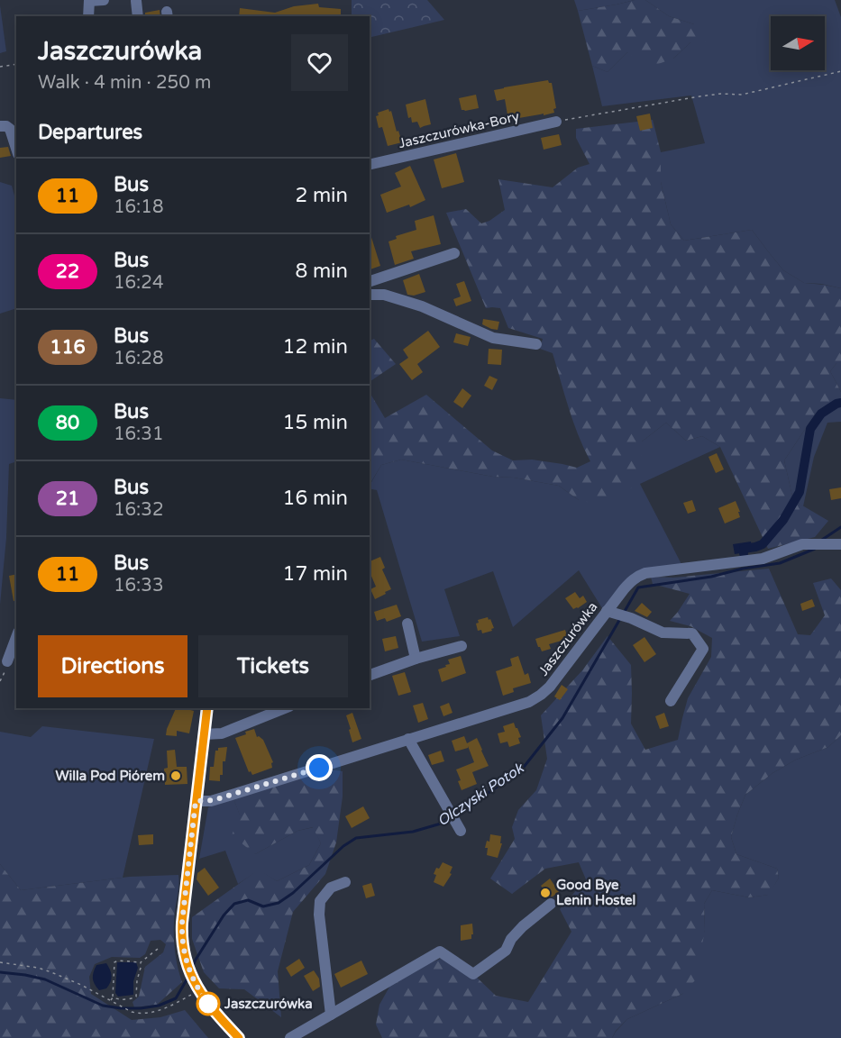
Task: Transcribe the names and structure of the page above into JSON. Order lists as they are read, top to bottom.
{
  "streets": {
    "street": ["Jaszczurówka-Bory", "Jaszczurówka"]
  },
  "water": ["Olczyski Potok"],
  "places": ["Willa Pod Piórem", "Good Bye Lenin Hostel", "Jaszczurówka"],
  "lines": ["bus line 11"],
  "north": "right",
  "page": {
    "heading": [
      ["Jaszczurówka", "Walk · 4 min · 250 m"],
      "Departures"
    ],
    "list": [
      {
        "mark": "11",
        "name": "Bus",
        "note": "16:18",
        "value": "2 min"
      },
      {
        "mark": "22",
        "name": "Bus",
        "note": "16:24",
        "value": "8 min"
      },
      {
        "mark": "116",
        "name": "Bus",
        "note": "16:28",
        "value": "12 min"
      },
      {
        "mark": "80",
        "name": "Bus",
        "note": "16:31",
        "value": "15 min"
      },
      {
        "mark": "21",
        "name": "Bus",
        "note": "16:32",
        "value": "16 min"
      },
      {
        "mark": "11",
        "name": "Bus",
        "note": "16:33",
        "value": "17 min"
      }
    ],
    "buttons": ["Directions", "Tickets"]
  }
}
